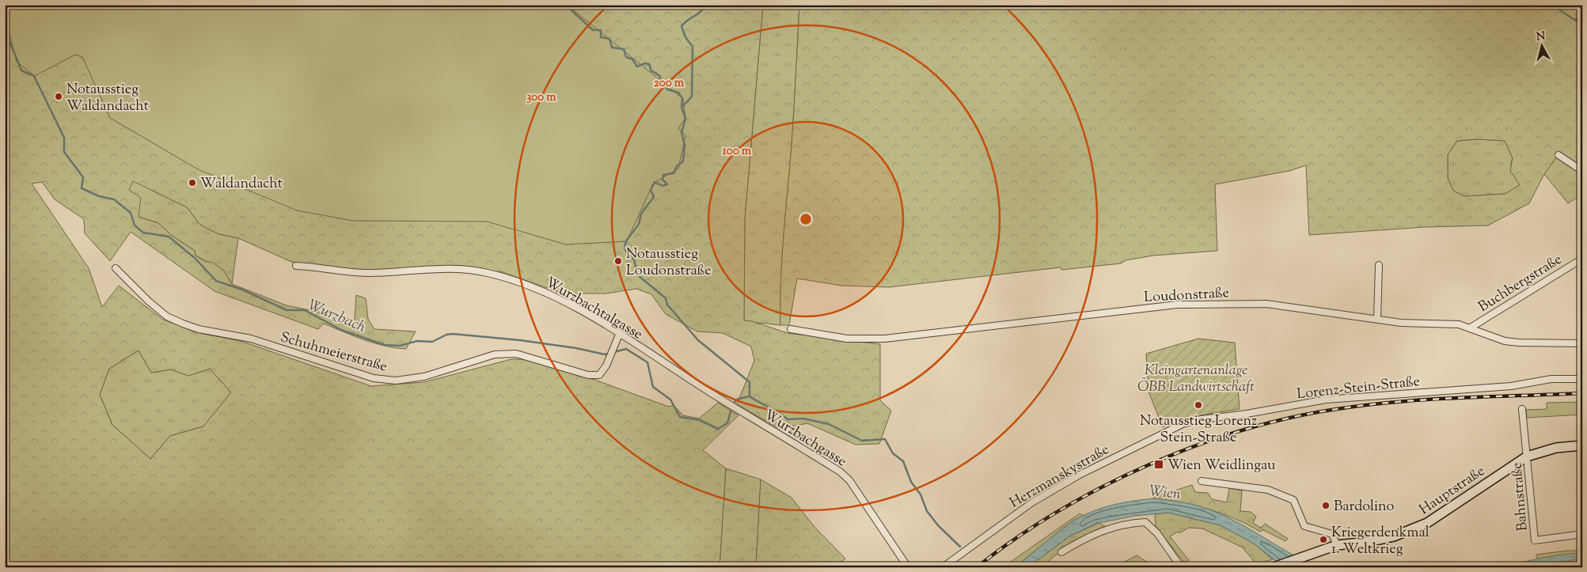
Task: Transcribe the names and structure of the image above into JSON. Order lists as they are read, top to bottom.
{
  "streets": {
    "main road": ["Hauptstraße"],
    "street": [
      "Buchbergstraße",
      "Loudonstraße",
      "Wurzbachtalgasse",
      "Schuhmeierstraße",
      "Lorenz-Stein-Straße",
      "Wurzbachgasse",
      "Herzmanskystraße",
      "Bahnstraße"
    ]
  },
  "crossings": [
    ["Buchbergstraße", "Loudonstraße"],
    ["Wurzbachtalgasse", "Schuhmeierstraße"],
    ["Wurzbachtalgasse", "Wurzbachgasse"],
    ["Lorenz-Stein-Straße", "Herzmanskystraße"],
    ["Hauptstraße", "Bahnstraße"]
  ],
  "water": ["Wurzbach", "Wien"],
  "parks": ["Kleingartenanlage ÖBB Landwirtschaft"],
  "places": {
    "other": [
      "Notausstieg Waldandacht",
      "Waldandacht",
      "Notausstieg Loudonstraße",
      "Notausstieg Lorenz Stein-Straße",
      "Bardolino",
      "Kriegerdenkmal 1. Weltkrieg"
    ],
    "transit": ["Wien Weidlingau"]
  },
  "north": "top",
  "rings": ["200 m", "300 m", "100 m"]
}
